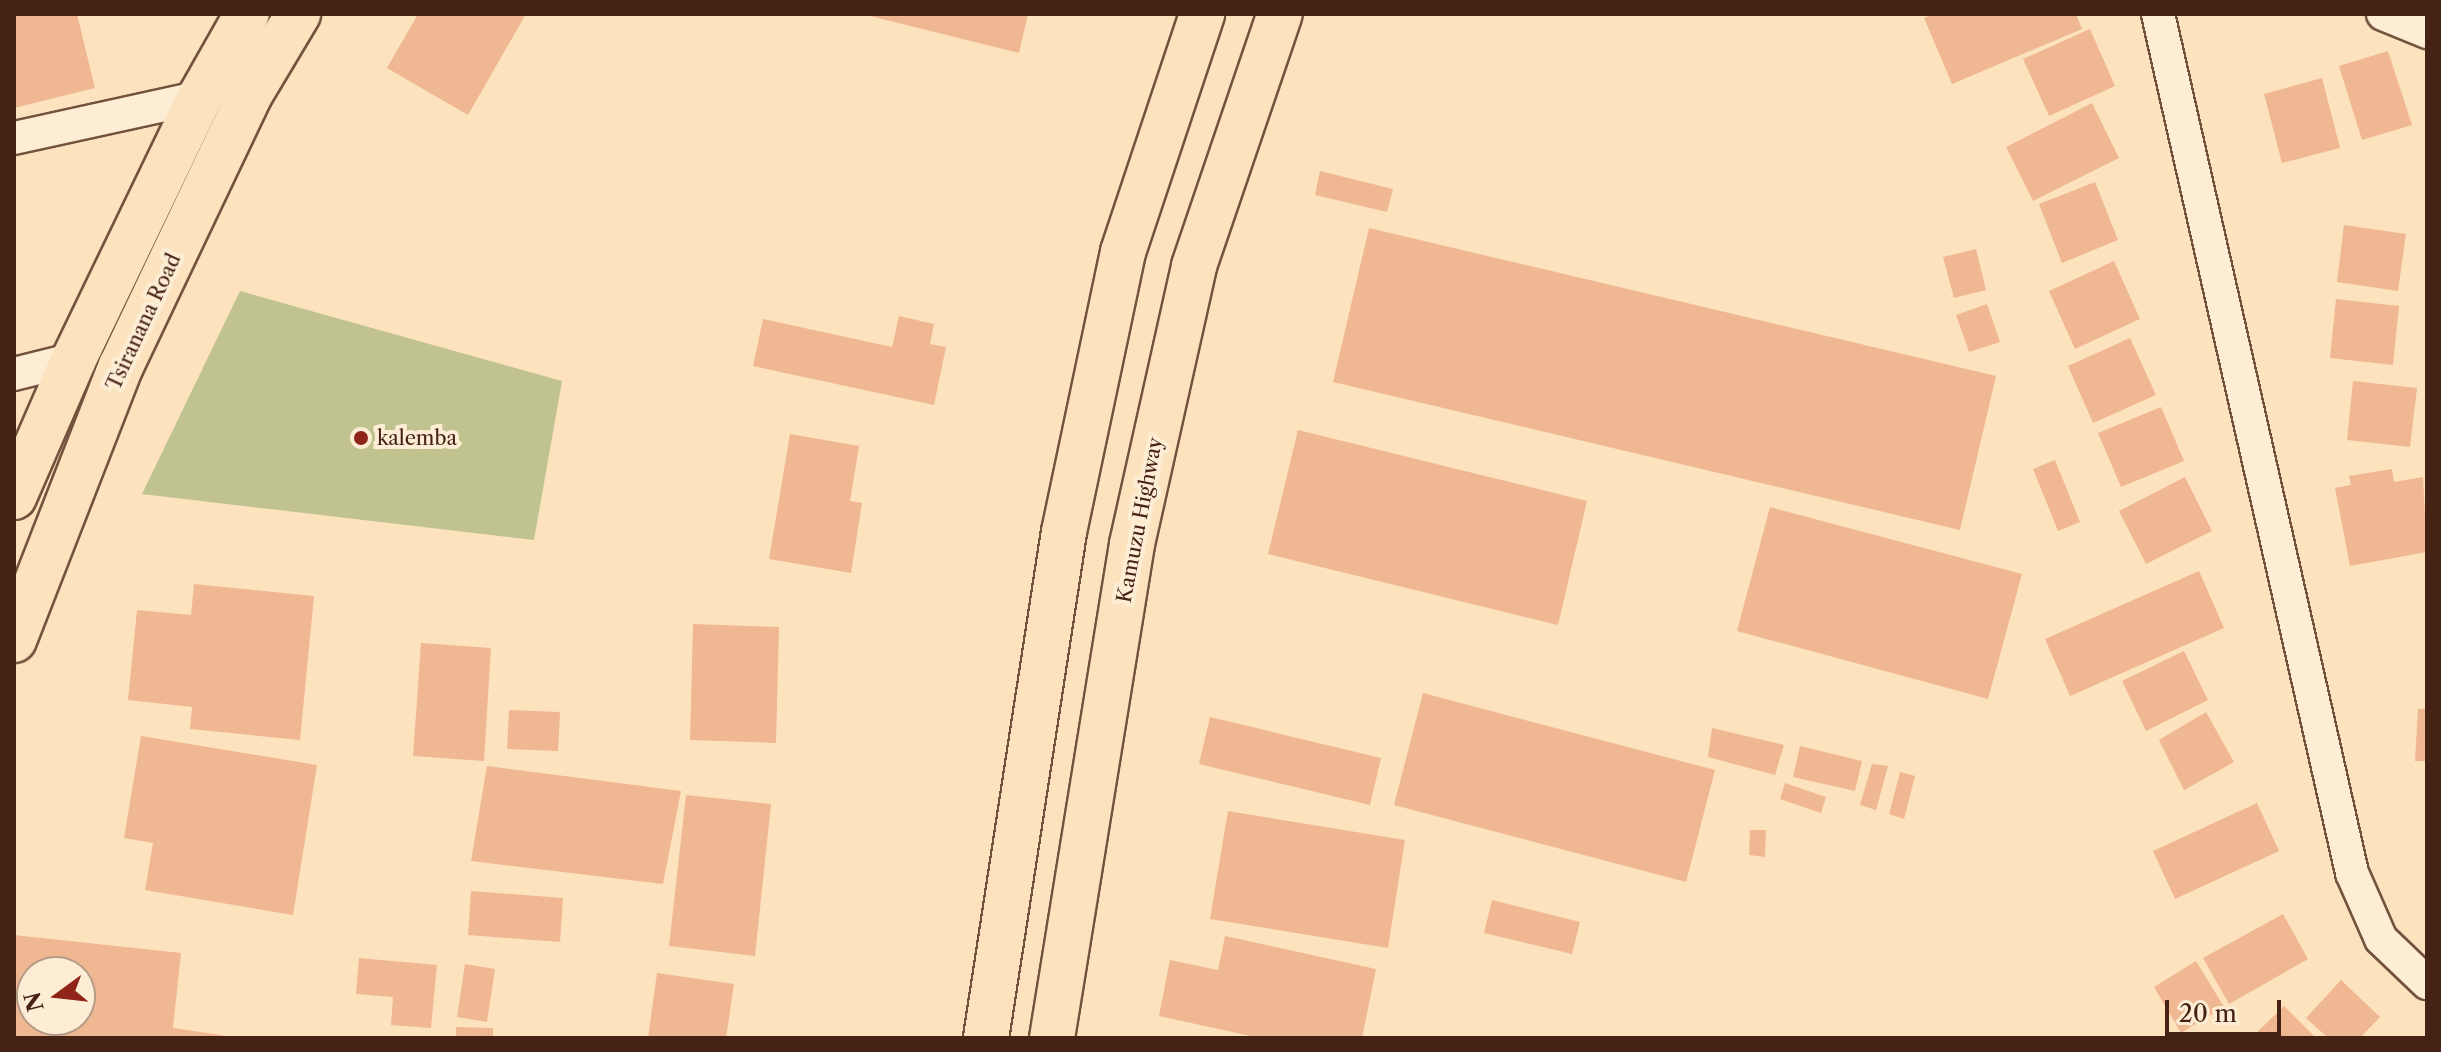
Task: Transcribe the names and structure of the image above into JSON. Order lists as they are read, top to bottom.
{
  "streets": {
    "highway": ["Tsiranana Road", "Kamuzu Highway"]
  },
  "places": ["kalemba"],
  "scale_bar": "20 m",
  "north": "left"
}
